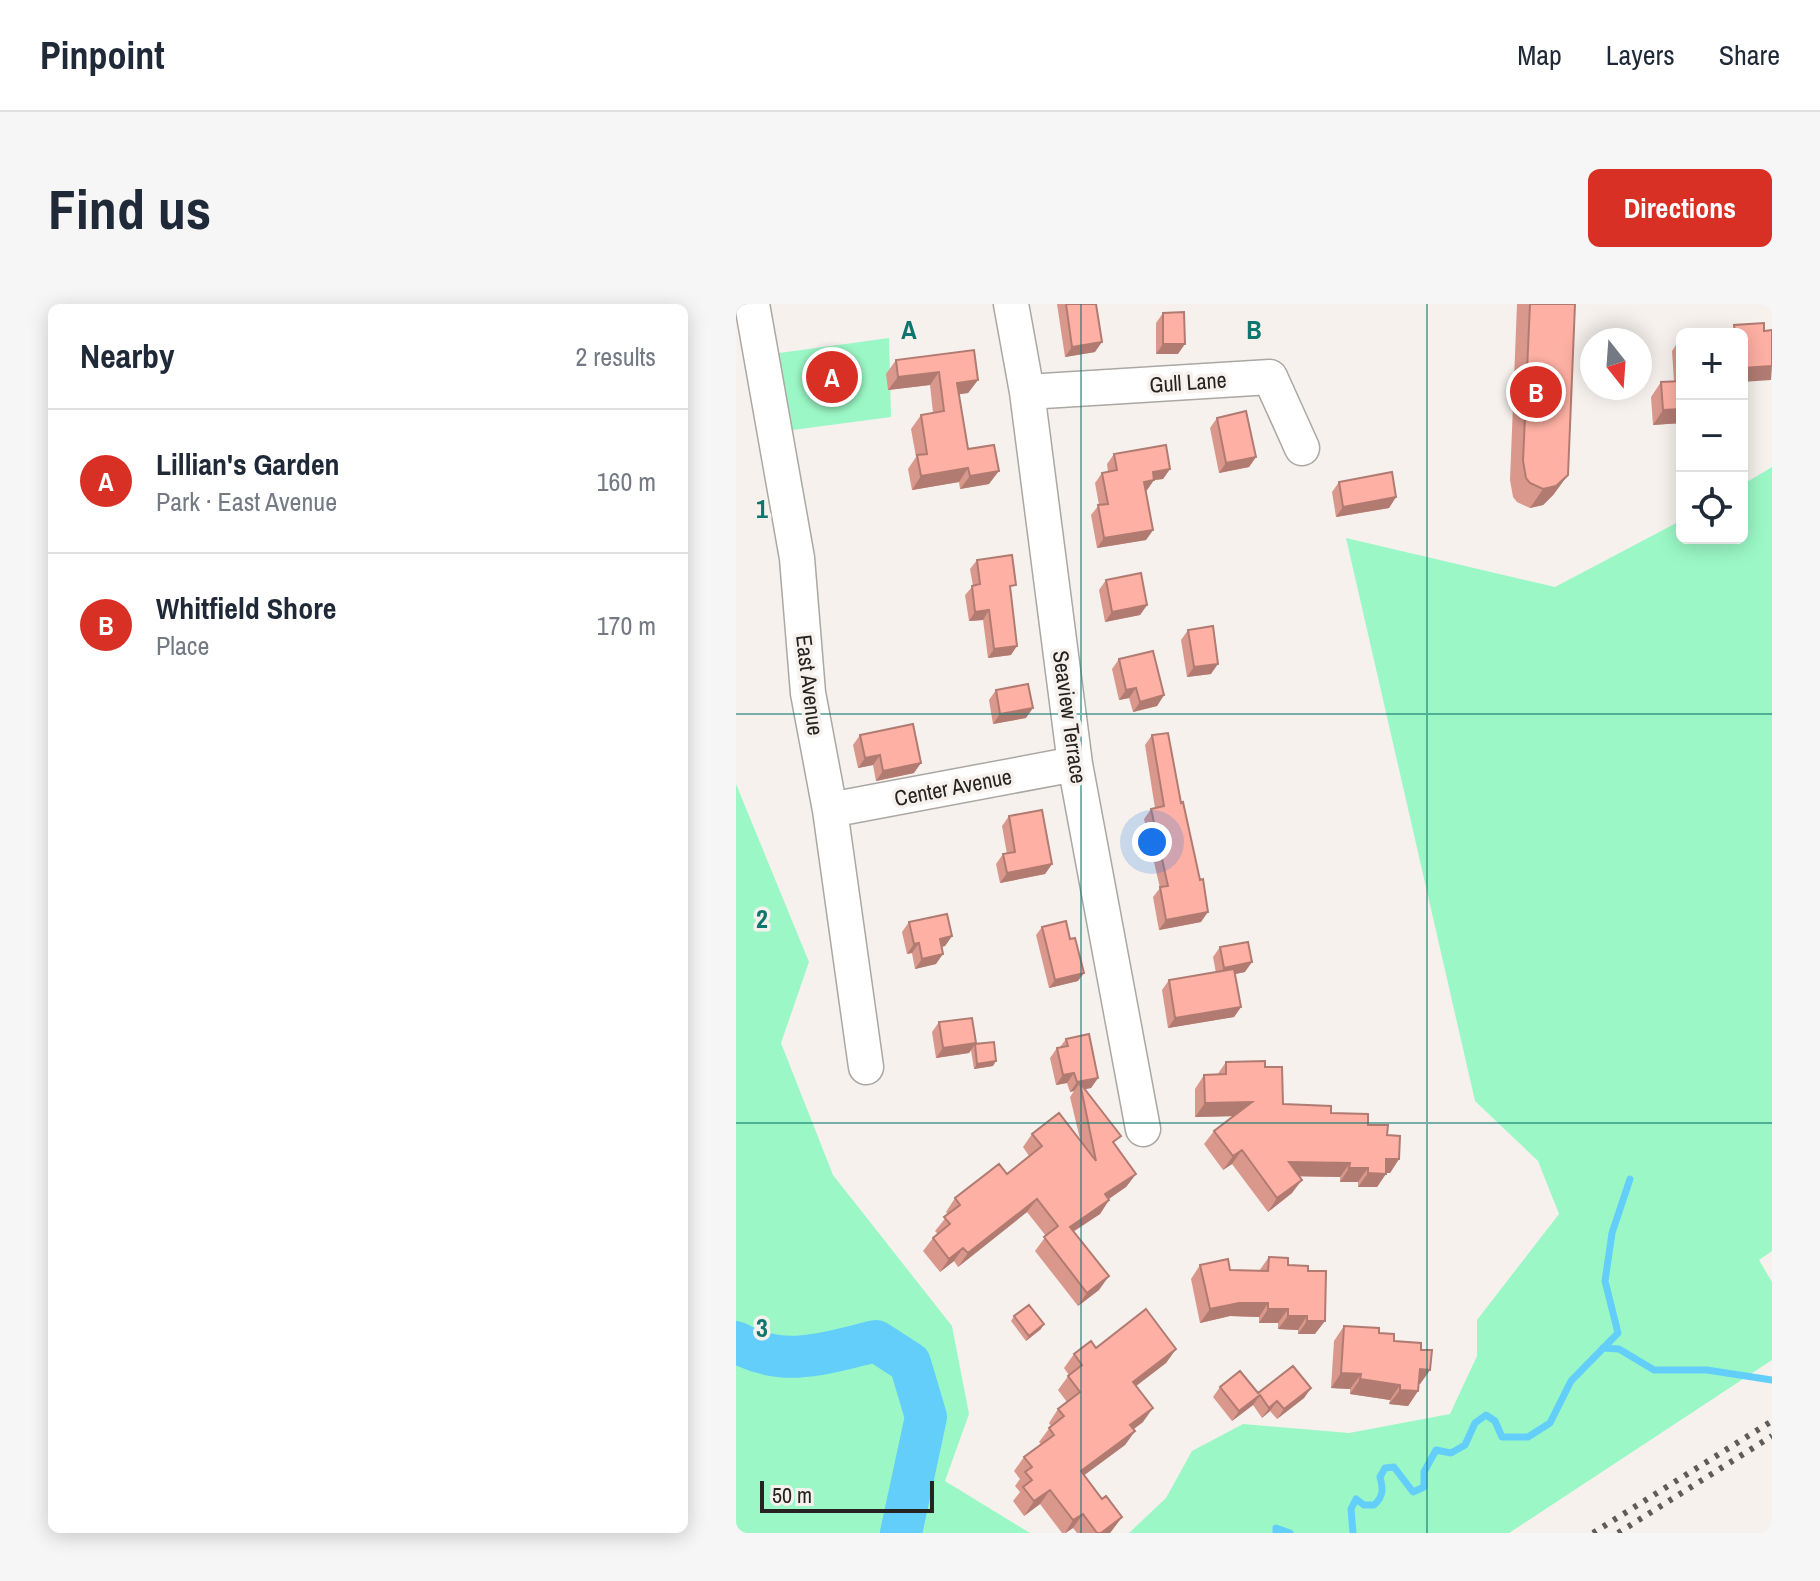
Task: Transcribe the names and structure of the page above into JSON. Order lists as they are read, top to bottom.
{
  "streets": {
    "street": [
      "Gull Lane",
      "East Avenue",
      "Seaview Terrace",
      "Center Avenue"
    ]
  },
  "crossings": [
    ["Gull Lane", "Seaview Terrace"],
    ["East Avenue", "Center Avenue"],
    ["Seaview Terrace", "Center Avenue"]
  ],
  "scale_bar": "50 m",
  "north": "bottom",
  "page": {
    "header": "Pinpoint",
    "nav": ["Map", "Layers", "Share"],
    "buttons": "Directions",
    "title": "Find us",
    "heading": ["Nearby", "2 results"],
    "map_buttons": ["+", "−"],
    "pins": ["A", "B"],
    "list": [
      {
        "mark": "A",
        "name": "Lillian's Garden",
        "note": "Park · East Avenue",
        "value": "160 m"
      },
      {
        "mark": "B",
        "name": "Whitfield Shore",
        "note": "Place",
        "value": "170 m"
      }
    ],
    "scale": "50 m"
  },
  "grid": {
    "columns": ["A", "B"],
    "rows": ["1", "2", "3"]
  }
}
